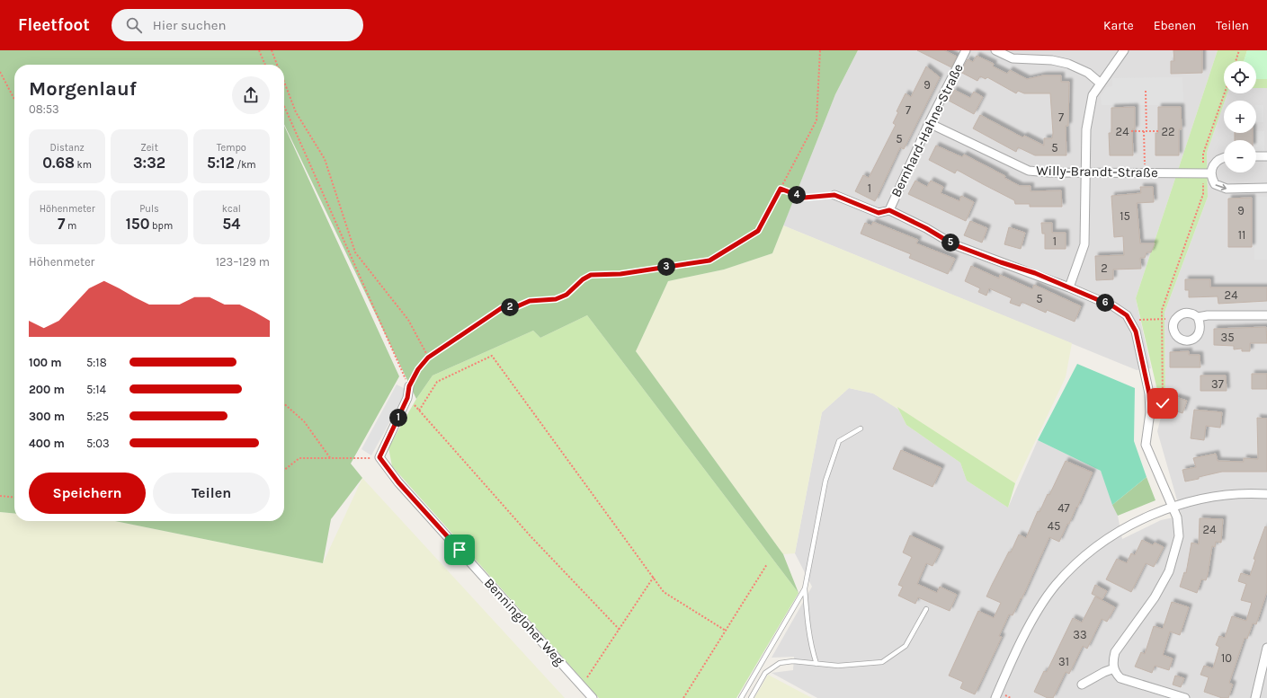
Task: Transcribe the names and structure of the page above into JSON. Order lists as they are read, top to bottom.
{
  "streets": {
    "street": ["Bernhard-Hahne-Straße", "Willy-Brandt-Straße", "Benningloher Weg"]
  },
  "crossings": [
    ["Bernhard-Hahne-Straße", "Willy-Brandt-Straße"]
  ],
  "house_numbers": [
    "9",
    "7",
    "7",
    "24",
    "22",
    "5",
    "5",
    "1",
    "9",
    "15",
    "11",
    "1",
    "2",
    "24",
    "5",
    "35",
    "37",
    "47",
    "45",
    "24",
    "33",
    "10",
    "31"
  ],
  "page": {
    "header": "Fleetfoot",
    "search": "Hier suchen",
    "nav": ["Karte", "Ebenen", "Teilen"],
    "map_buttons": ["+", "−"],
    "heading": ["Morgenlauf", "08:53"],
    "stats": [
      ["Distanz", "0.68 km"],
      ["Zeit", "3:32"],
      ["Tempo", "5:12 /km"],
      ["Höhenmeter", "7 m"],
      ["Puls", "150 bpm"],
      ["kcal", "54"]
    ],
    "pins": [
      "4",
      "5",
      "3",
      "6",
      "2",
      "1"
    ],
    "chart": ["Höhenmeter", "123–129 m"],
    "list": [
      {
        "name": "100 m",
        "note": "5:18"
      },
      {
        "name": "200 m",
        "note": "5:14"
      },
      {
        "name": "300 m",
        "note": "5:25"
      },
      {
        "name": "400 m",
        "note": "5:03"
      }
    ],
    "buttons": ["Speichern", "Teilen"]
  }
}
